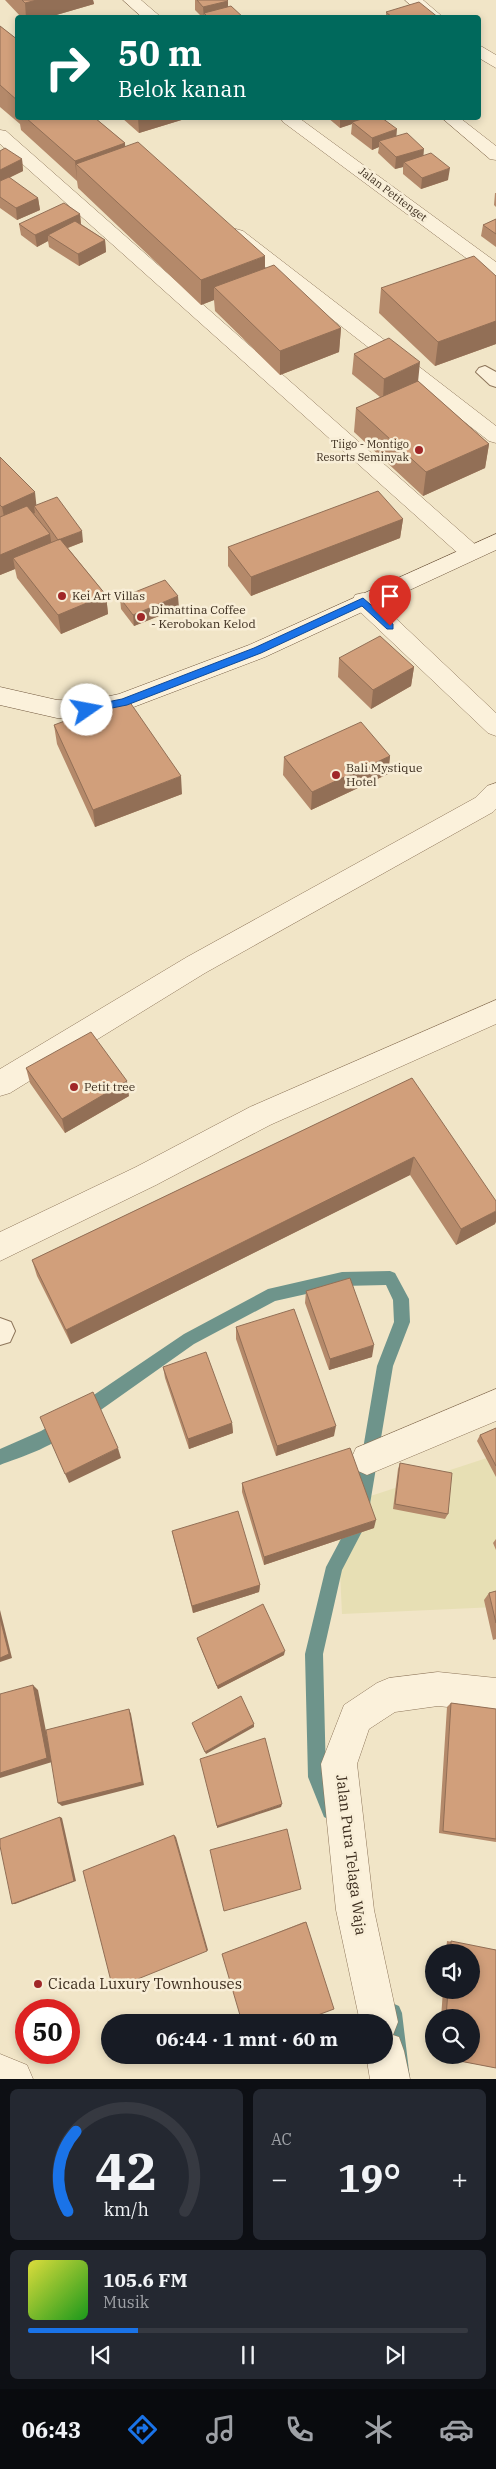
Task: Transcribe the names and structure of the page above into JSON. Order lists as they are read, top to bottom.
{
  "streets": {
    "street": ["Jalan Petitenget", "Jalan Pura Telaga Waja"]
  },
  "places": [
    "Tiigo - Montigo Resorts Seminyak",
    "Kei Art Villas",
    "Dimattina Coffee - Kerobokan Kelod",
    "Bali Mystique Hotel",
    "Petit tree",
    "Cicada Luxury Townhouses"
  ],
  "page": {
    "turn": ["50 m", "Belok kanan"],
    "limit": "50",
    "trip": "06:44 · 1 mnt · 60 m",
    "tile": "AC",
    "heat": ["−", "19°", "+"],
    "song": ["105.6 FM", "Musik"],
    "tabs": "06:43",
    "gauge": ["42", "km/h"]
  }
}
